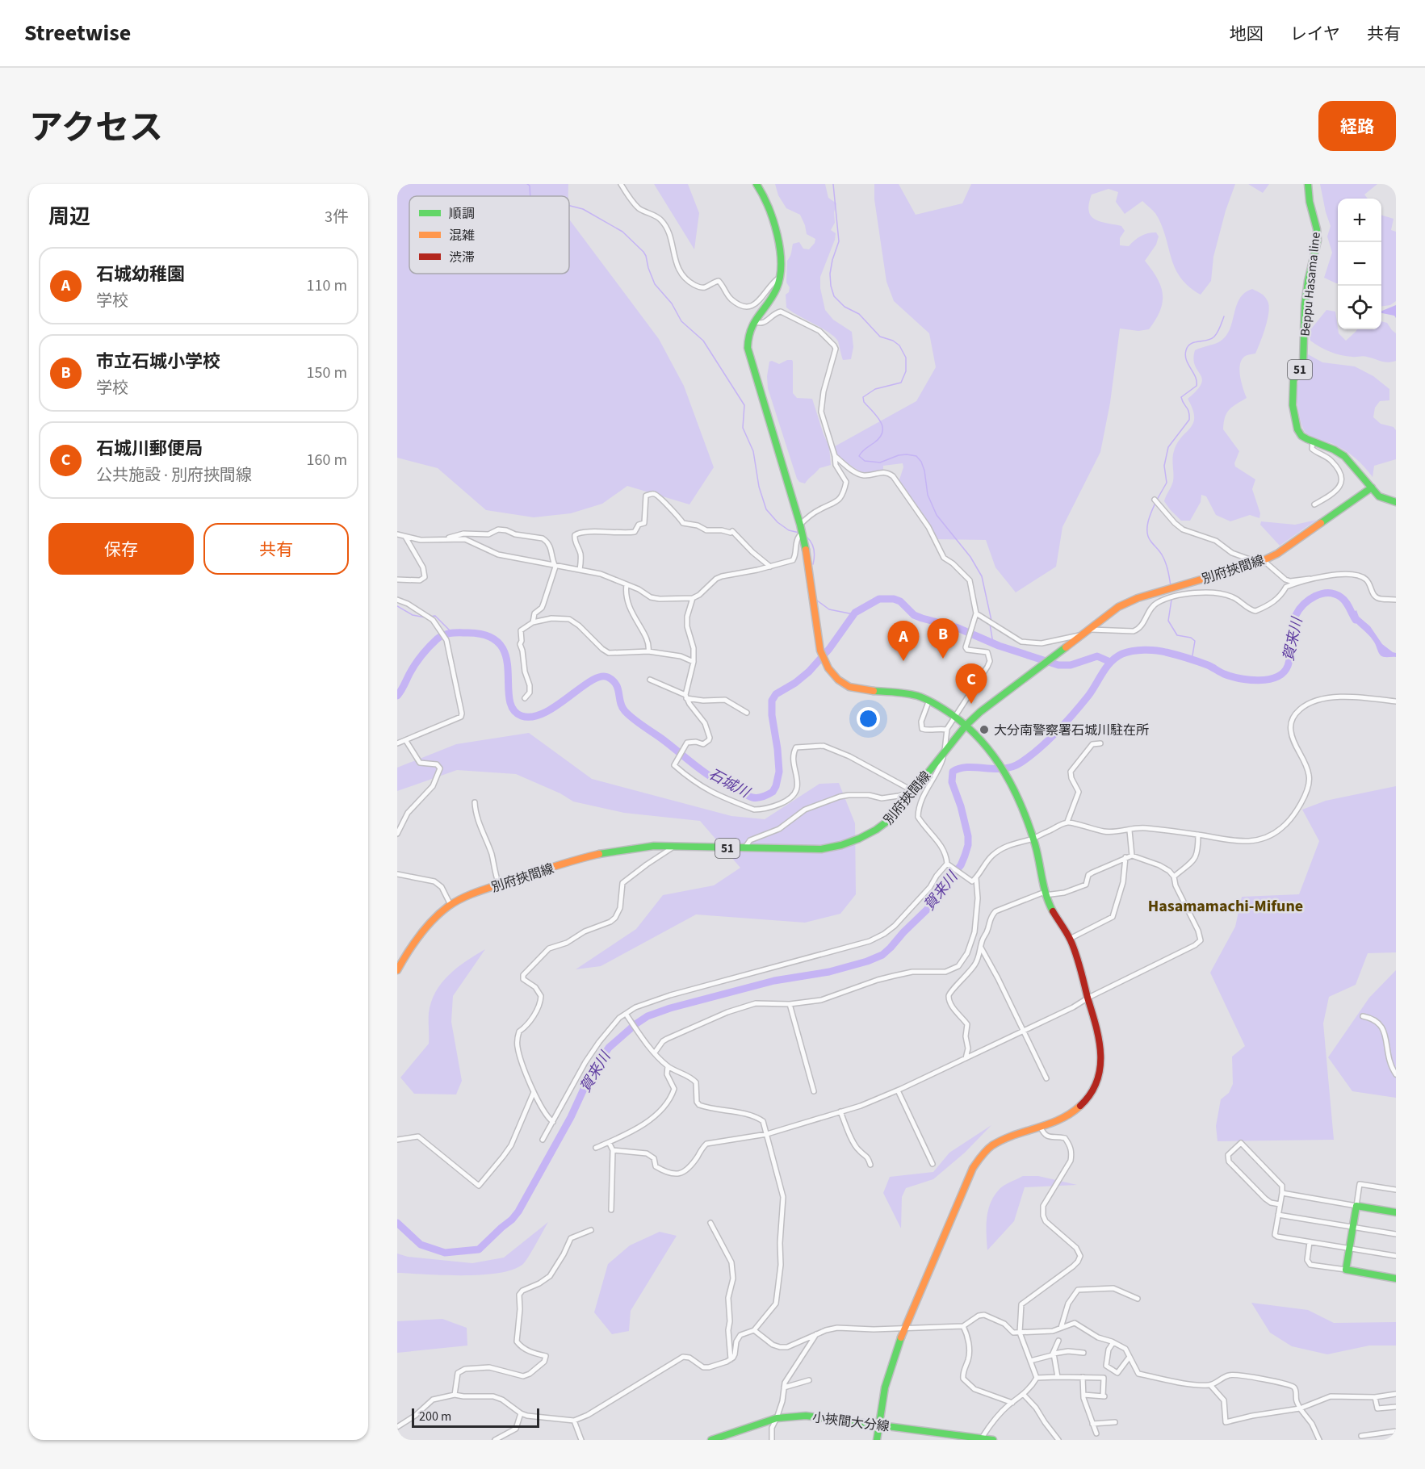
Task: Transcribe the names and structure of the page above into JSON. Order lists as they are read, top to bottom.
{
  "streets": {
    "main road": [
      "Beppu Hasama line",
      "51",
      "別府挾間線",
      "小挾間大分線"
    ]
  },
  "crossings": [
    ["Beppu Hasama line", "別府挾間線"]
  ],
  "districts": ["Hasamamachi-Mifune"],
  "water": ["賀来川", "石城川"],
  "places": ["大分南警察署石城川駐在所"],
  "legend": ["順調", "混雑", "渋滞"],
  "scale_bar": "200 m",
  "page": {
    "header": "Streetwise",
    "nav": ["地図", "レイヤ", "共有"],
    "title": "アクセス",
    "buttons": [
      "経路",
      ["保存", "共有"]
    ],
    "heading": ["周辺", "3件"],
    "map_buttons": ["+", "−"],
    "list": [
      {
        "mark": "A",
        "name": "石城幼稚園",
        "note": "学校",
        "value": "110 m"
      },
      {
        "mark": "B",
        "name": "市立石城小学校",
        "note": "学校",
        "value": "150 m"
      },
      {
        "mark": "C",
        "name": "石城川郵便局",
        "note": "公共施設 · 別府挾間線",
        "value": "160 m"
      }
    ],
    "pins": ["B", "A", "C"],
    "scale": "200 m"
  }
}
